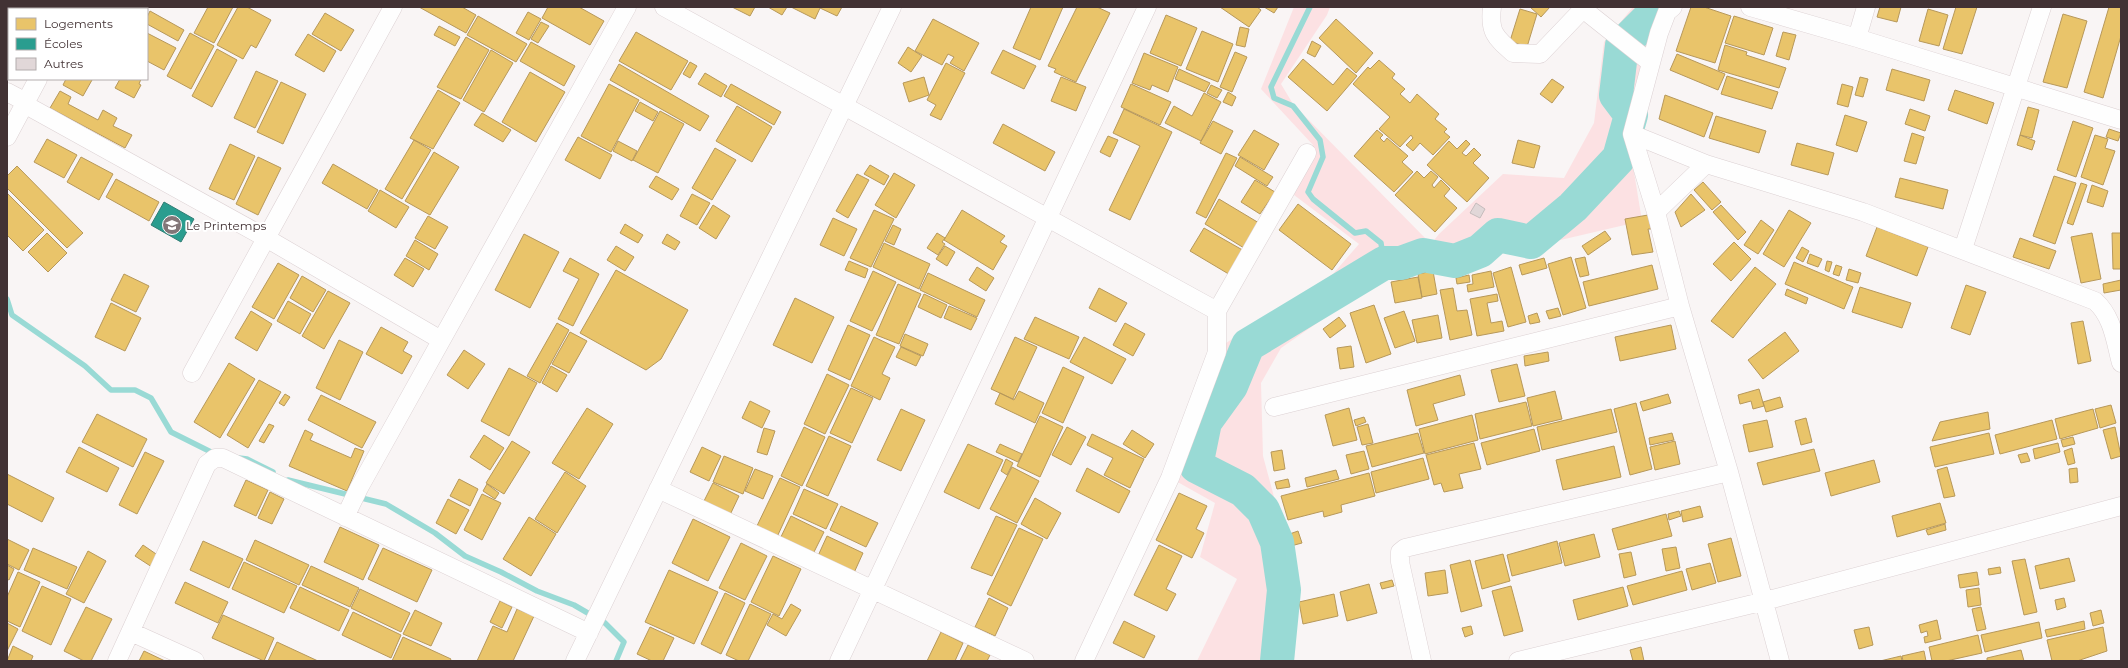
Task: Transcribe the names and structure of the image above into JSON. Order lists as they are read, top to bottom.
{
  "places": {
    "school or university": ["Le Printemps"]
  },
  "legend": ["Logements", "Écoles", "Autres"]
}
